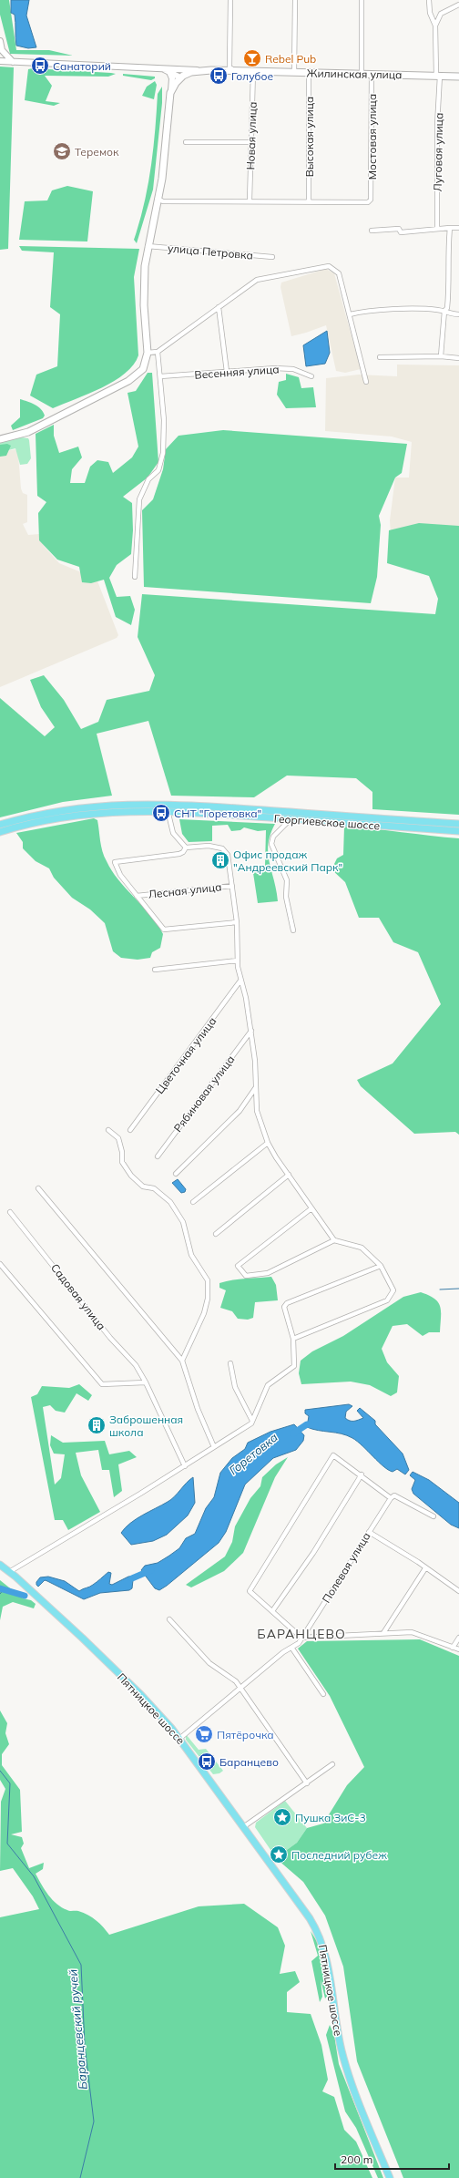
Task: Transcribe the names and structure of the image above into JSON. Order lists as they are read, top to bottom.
{
  "streets": {
    "main road": ["Жилинская улица", "Георгиевское шоссе", "Пятницкое шоссе"],
    "street": [
      "Новая улица",
      "Высокая улица",
      "Мостовая улица",
      "Луговая улица",
      "улица Петровка",
      "Весенняя улица",
      "Лесная улица",
      "Цветочная улица",
      "Рябиновая улица",
      "Садовая улица",
      "Полевая улица"
    ]
  },
  "crossings": [
    ["Жилинская улица", "Новая улица"],
    ["Жилинская улица", "Высокая улица"],
    ["Жилинская улица", "Мостовая улица"],
    ["Жилинская улица", "Луговая улица"],
    ["Высокая улица", "Мостовая улица"],
    ["Полевая улица", "Пятницкое шоссе"]
  ],
  "districts": ["БАРАНЦЕВО"],
  "water": ["Горетовка", "Баранцевский ручей"],
  "places": {
    "bar": ["Rebel Pub"],
    "bus stop": [
      "Санаторий",
      "Голубое",
      "СНТ \"Горетовка\"",
      "Баранцево"
    ],
    "school or university": ["Теремок"],
    "building": ["Офис продаж \"Андреевский Парк\"", "Заброшенная школа"],
    "supermarket": ["Пятёрочка"],
    "place": ["Пушка ЗиС-3", "Последний рубеж"]
  },
  "scale_bar": "200 m"
}
